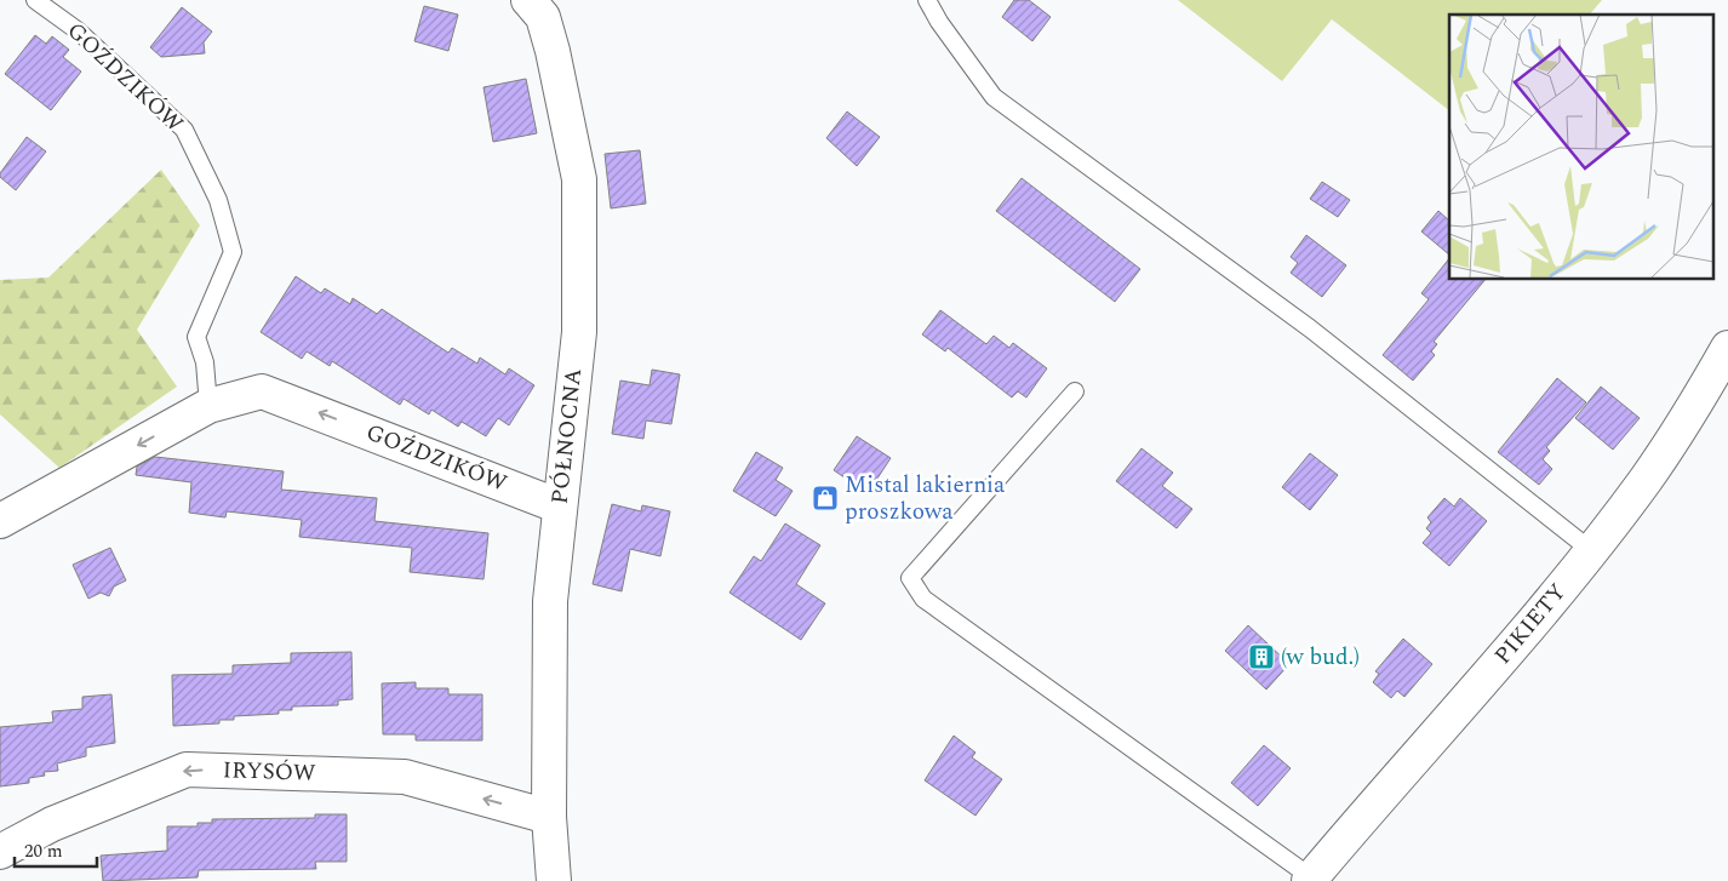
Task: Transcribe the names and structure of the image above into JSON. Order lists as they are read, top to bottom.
{
  "streets": {
    "street": [
      "GOŹDZIKÓW",
      "PÓŁNOCNA",
      "PIKIETY",
      "IRYSÓW"
    ]
  },
  "crossings": [
    ["GOŹDZIKÓW", "PÓŁNOCNA"],
    ["PÓŁNOCNA", "IRYSÓW"]
  ],
  "one_way": ["GOŹDZIKÓW", "IRYSÓW"],
  "places": {
    "shop": ["Mistal lakiernia proszkowa"],
    "building": ["(w bud.)"]
  },
  "scale_bar": "20 m"
}
